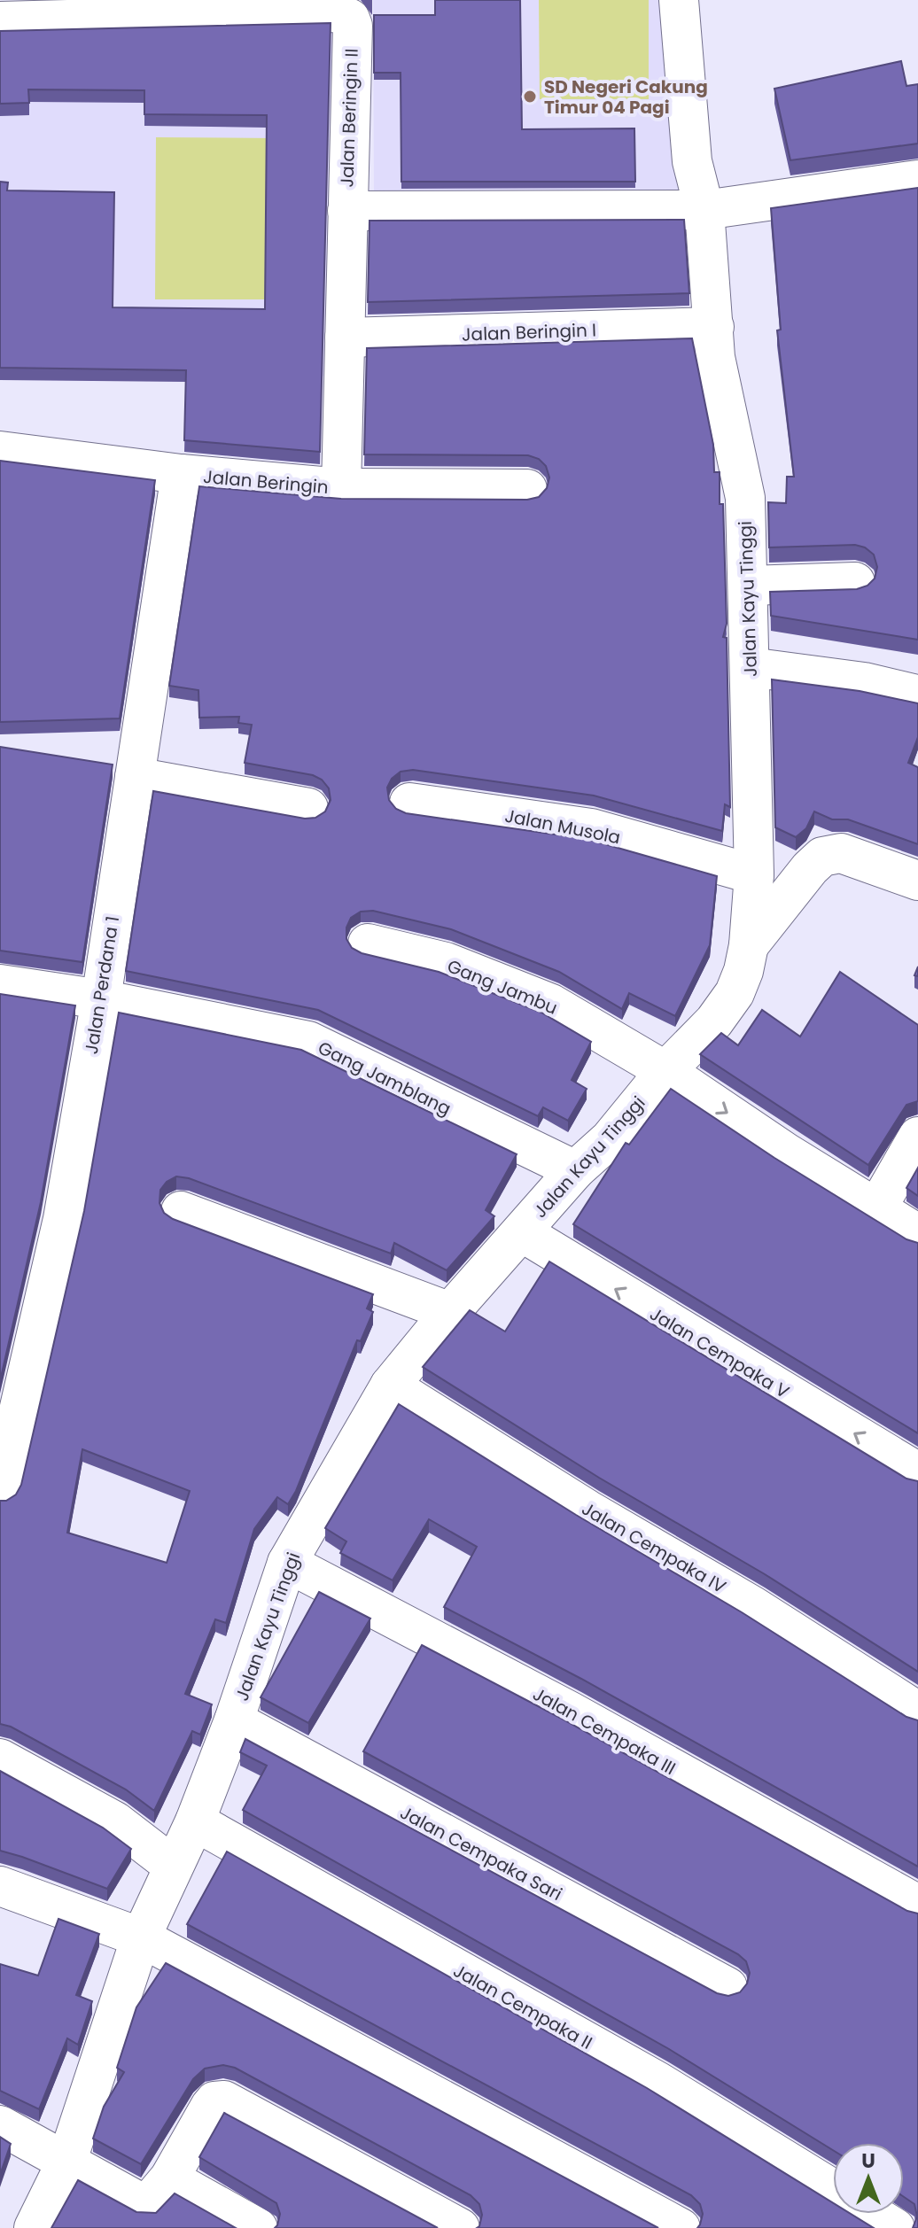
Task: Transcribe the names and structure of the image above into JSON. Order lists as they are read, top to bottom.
{
  "streets": {
    "street": [
      "Jalan Beringin II",
      "Jalan Beringin I",
      "Jalan Beringin",
      "Jalan Kayu Tinggi",
      "Jalan Musola",
      "Jalan Perdana 1",
      "Gang Jambu",
      "Gang Jamblang",
      "Jalan Cempaka V",
      "Jalan Cempaka IV",
      "Jalan Cempaka III",
      "Jalan Cempaka Sari",
      "Jalan Cempaka II"
    ]
  },
  "crossings": [
    ["Jalan Beringin II", "Jalan Beringin"],
    ["Jalan Beringin II", "Jalan Kayu Tinggi"],
    ["Jalan Beringin I", "Jalan Beringin"],
    ["Jalan Beringin I", "Jalan Kayu Tinggi"],
    ["Jalan Beringin", "Jalan Perdana 1"],
    ["Jalan Kayu Tinggi", "Jalan Musola"],
    ["Jalan Kayu Tinggi", "Gang Jambu"],
    ["Jalan Kayu Tinggi", "Gang Jamblang"],
    ["Jalan Kayu Tinggi", "Jalan Cempaka V"],
    ["Jalan Kayu Tinggi", "Jalan Cempaka IV"],
    ["Jalan Kayu Tinggi", "Jalan Cempaka III"],
    ["Jalan Kayu Tinggi", "Jalan Cempaka Sari"],
    ["Jalan Kayu Tinggi", "Jalan Cempaka II"],
    ["Jalan Perdana 1", "Gang Jamblang"]
  ],
  "one_way": ["Gang Jambu", "Jalan Cempaka V"],
  "places": ["SD Negeri Cakung Timur 04 Pagi"],
  "north": "top"
}
